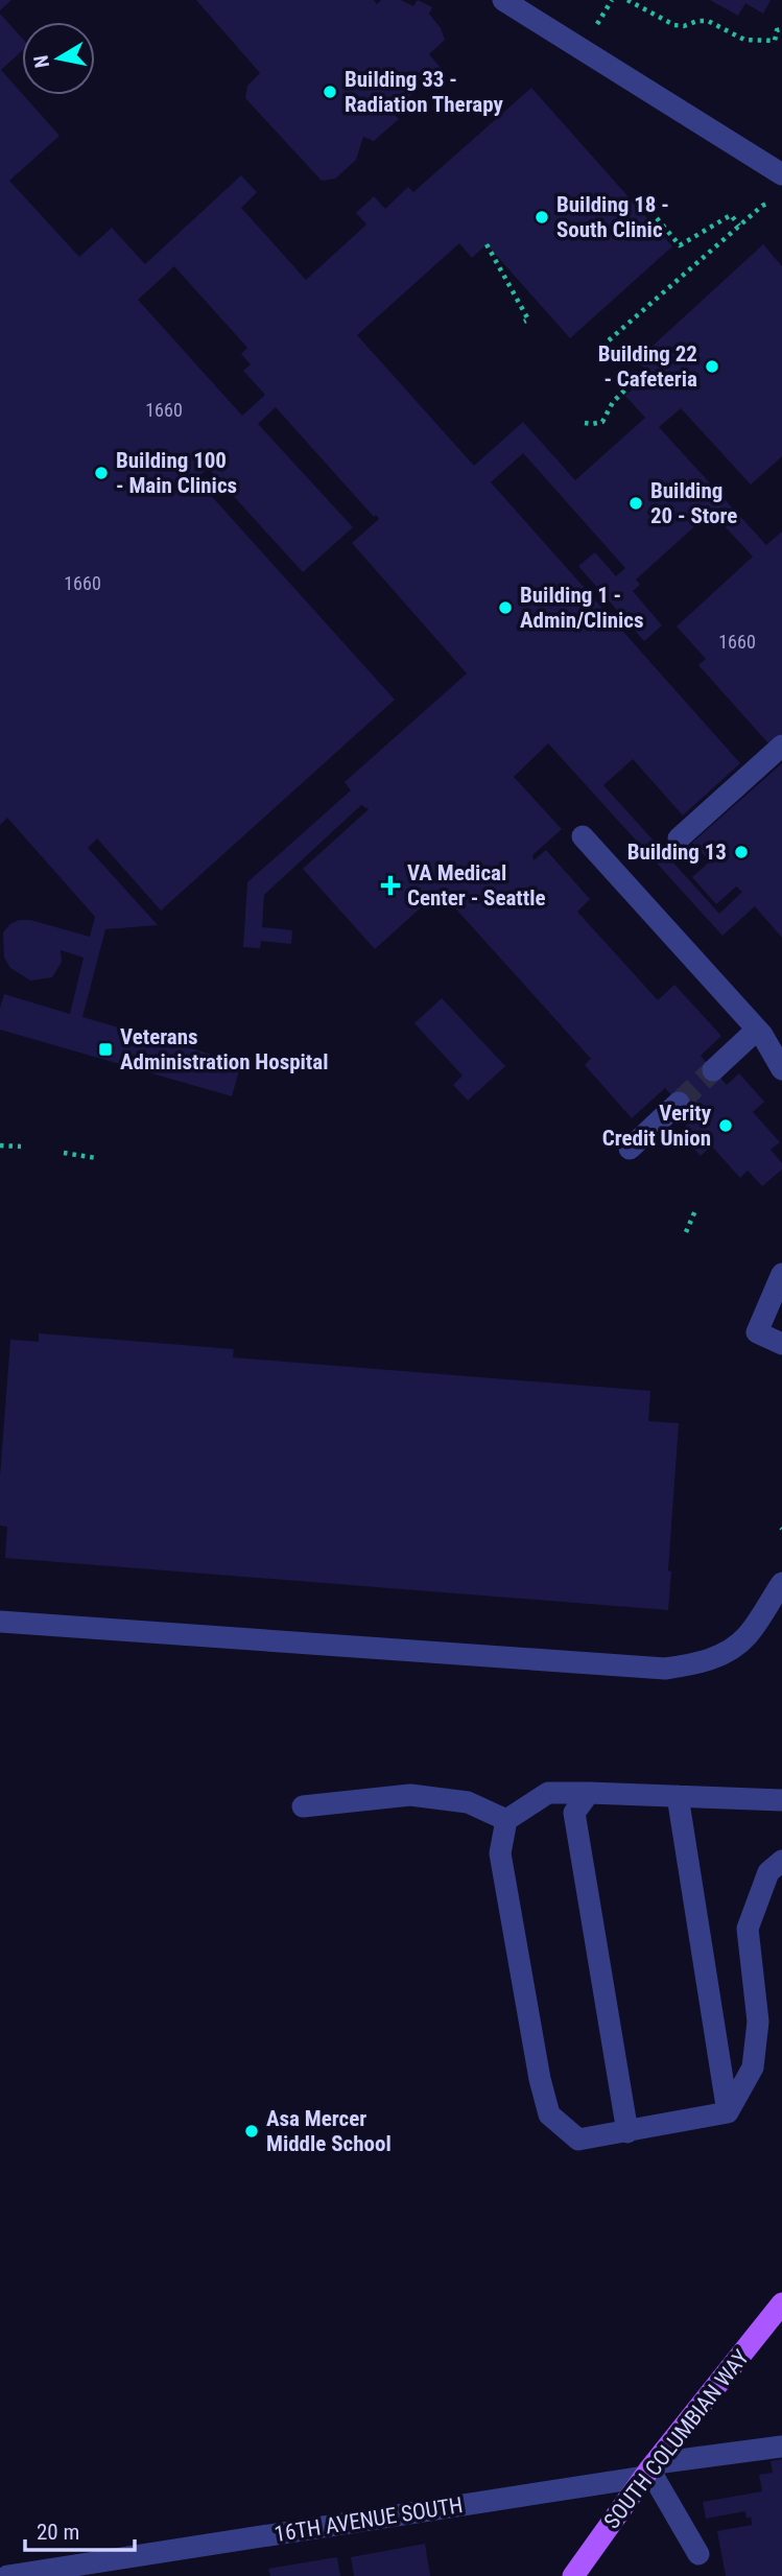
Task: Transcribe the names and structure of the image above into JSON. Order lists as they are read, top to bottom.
{
  "streets": {
    "main road": ["SOUTH COLUMBIAN WAY"],
    "street": ["16TH AVENUE SOUTH"]
  },
  "crossings": [
    ["SOUTH COLUMBIAN WAY", "16TH AVENUE SOUTH"]
  ],
  "places": {
    "other": [
      "Building 33 - Radiation Therapy",
      "Building 18 - South Clinic",
      "Building 22 - Cafeteria",
      "Building 100 - Main Clinics",
      "Building 20 - Store",
      "Building 1 - Admin/Clinics",
      "Building 13",
      "Verity Credit Union",
      "Asa Mercer Middle School"
    ],
    "health": ["VA Medical Center - Seattle"],
    "transit": ["Veterans Administration Hospital"]
  },
  "house_numbers": ["1660", "1660", "1660"],
  "scale_bar": "20 m",
  "north": "left"
}
